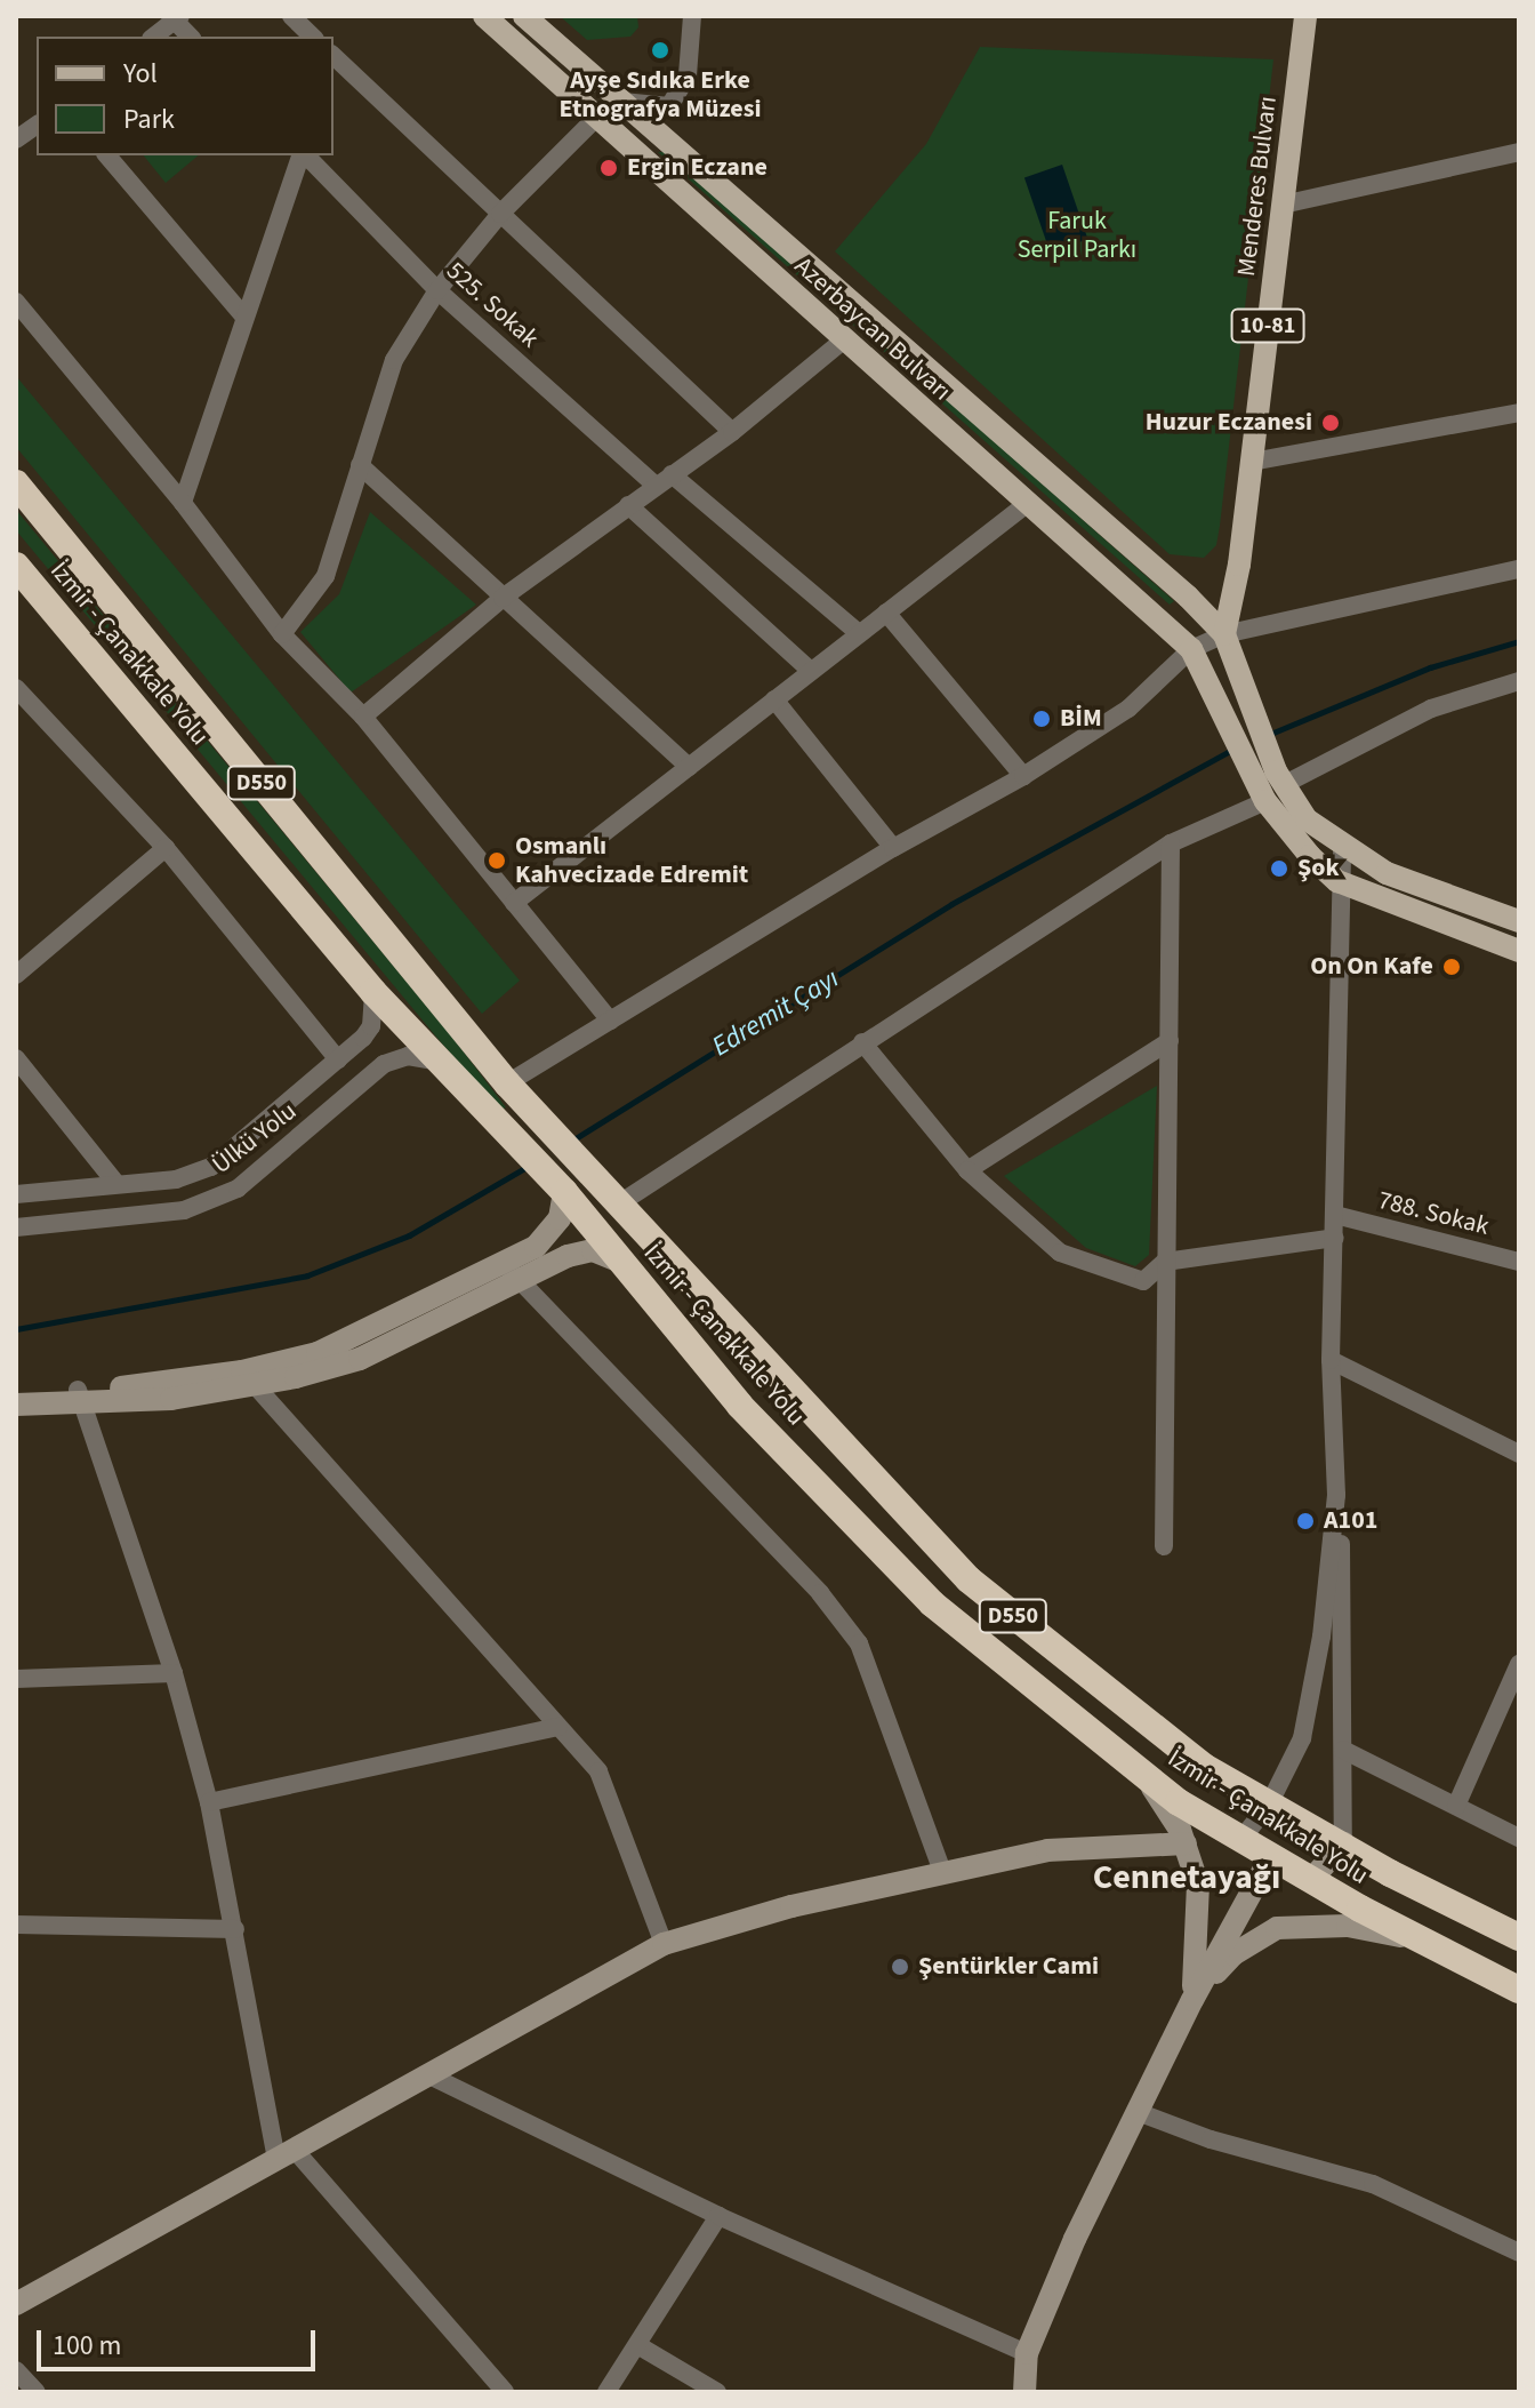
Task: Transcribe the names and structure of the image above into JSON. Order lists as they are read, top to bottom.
{
  "streets": {
    "highway": ["İzmir - Çanakkale Yolu", "D550"],
    "main road": ["Menderes Bulvarı", "10-81", "Azerbaycan Bulvarı"],
    "street": ["525. Sokak", "Ülkü Yolu", "788. Sokak"]
  },
  "crossings": [
    ["Menderes Bulvarı", "Azerbaycan Bulvarı"],
    ["İzmir - Çanakkale Yolu", "Ülkü Yolu"]
  ],
  "districts": ["Cennetayağı"],
  "water": ["Edremit Çayı"],
  "parks": ["Faruk Serpil Parkı"],
  "places": [
    "Ayşe Sıdıka Erke Etnografya Müzesi",
    "Ergin Eczane",
    "Huzur Eczanesi",
    "BİM",
    "Osmanlı Kahvecizade Edremit",
    "Şok",
    "On On Kafe",
    "A101",
    "Şentürkler Cami"
  ],
  "legend": ["Yol", "Park"],
  "scale_bar": "100 m"
}
